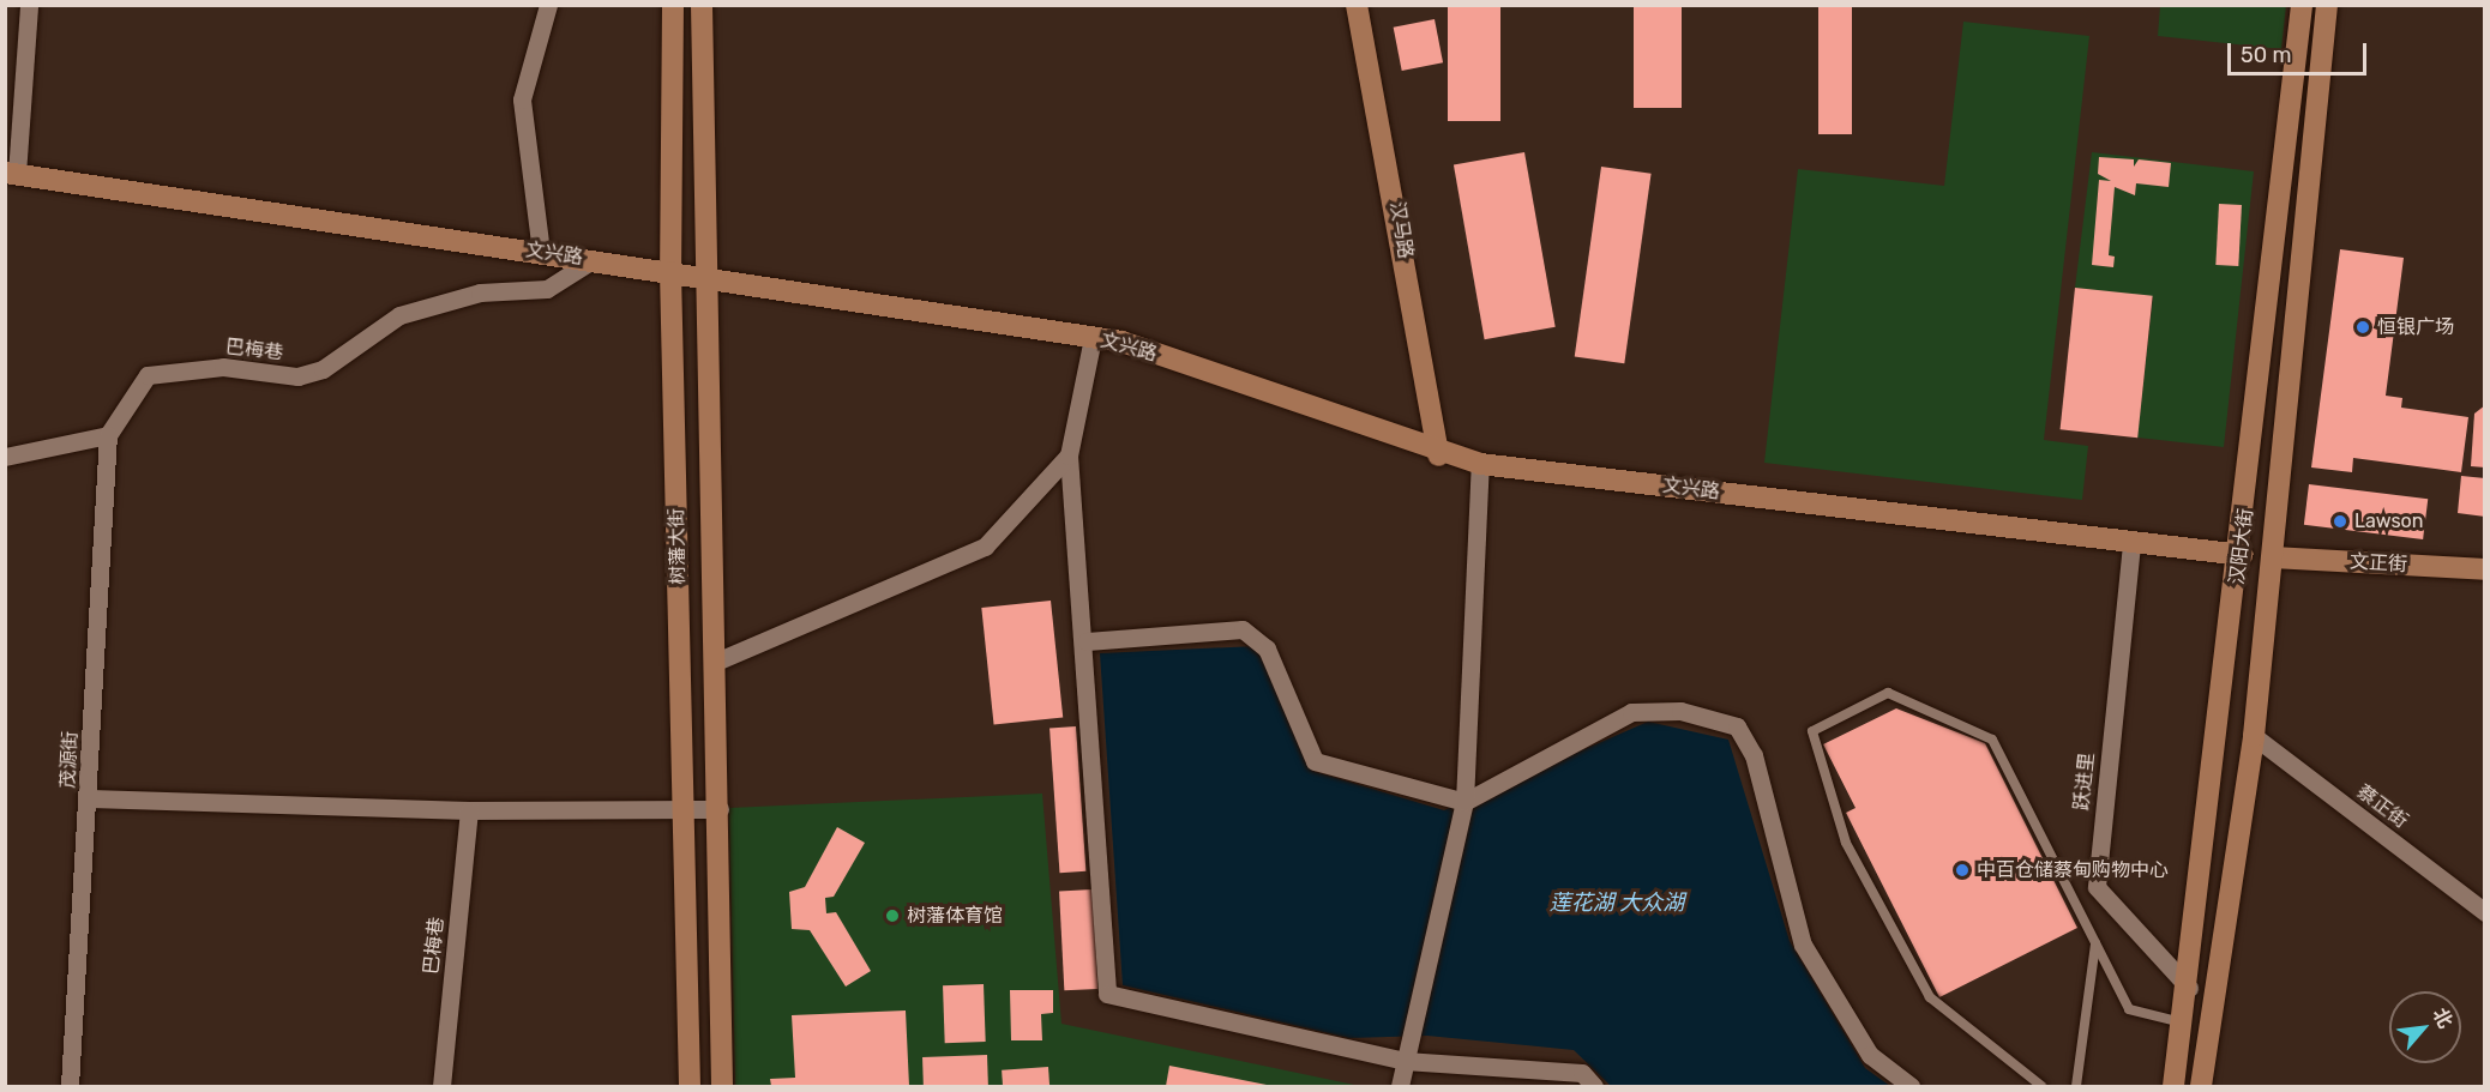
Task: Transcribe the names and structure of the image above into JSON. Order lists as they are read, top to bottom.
{
  "streets": {
    "street": [
      "汉马路",
      "文兴路",
      "巴梅巷",
      "树藩大街",
      "汉阳大街",
      "文正街",
      "茂源街",
      "跃进里",
      "蔡正街"
    ]
  },
  "crossings": [
    ["汉马路", "文兴路"],
    ["文兴路", "巴梅巷"],
    ["文兴路", "树藩大街"],
    ["文兴路", "汉阳大街"],
    ["文兴路", "跃进里"],
    ["巴梅巷", "茂源街"],
    ["汉阳大街", "文正街"],
    ["汉阳大街", "跃进里"],
    ["汉阳大街", "蔡正街"]
  ],
  "water": ["莲花湖 大众湖"],
  "places": [
    "恒银广场",
    "Lawson",
    "中百仓储蔡甸购物中心",
    "树藩体育馆"
  ],
  "scale_bar": "50 m",
  "north": "top right"
}
